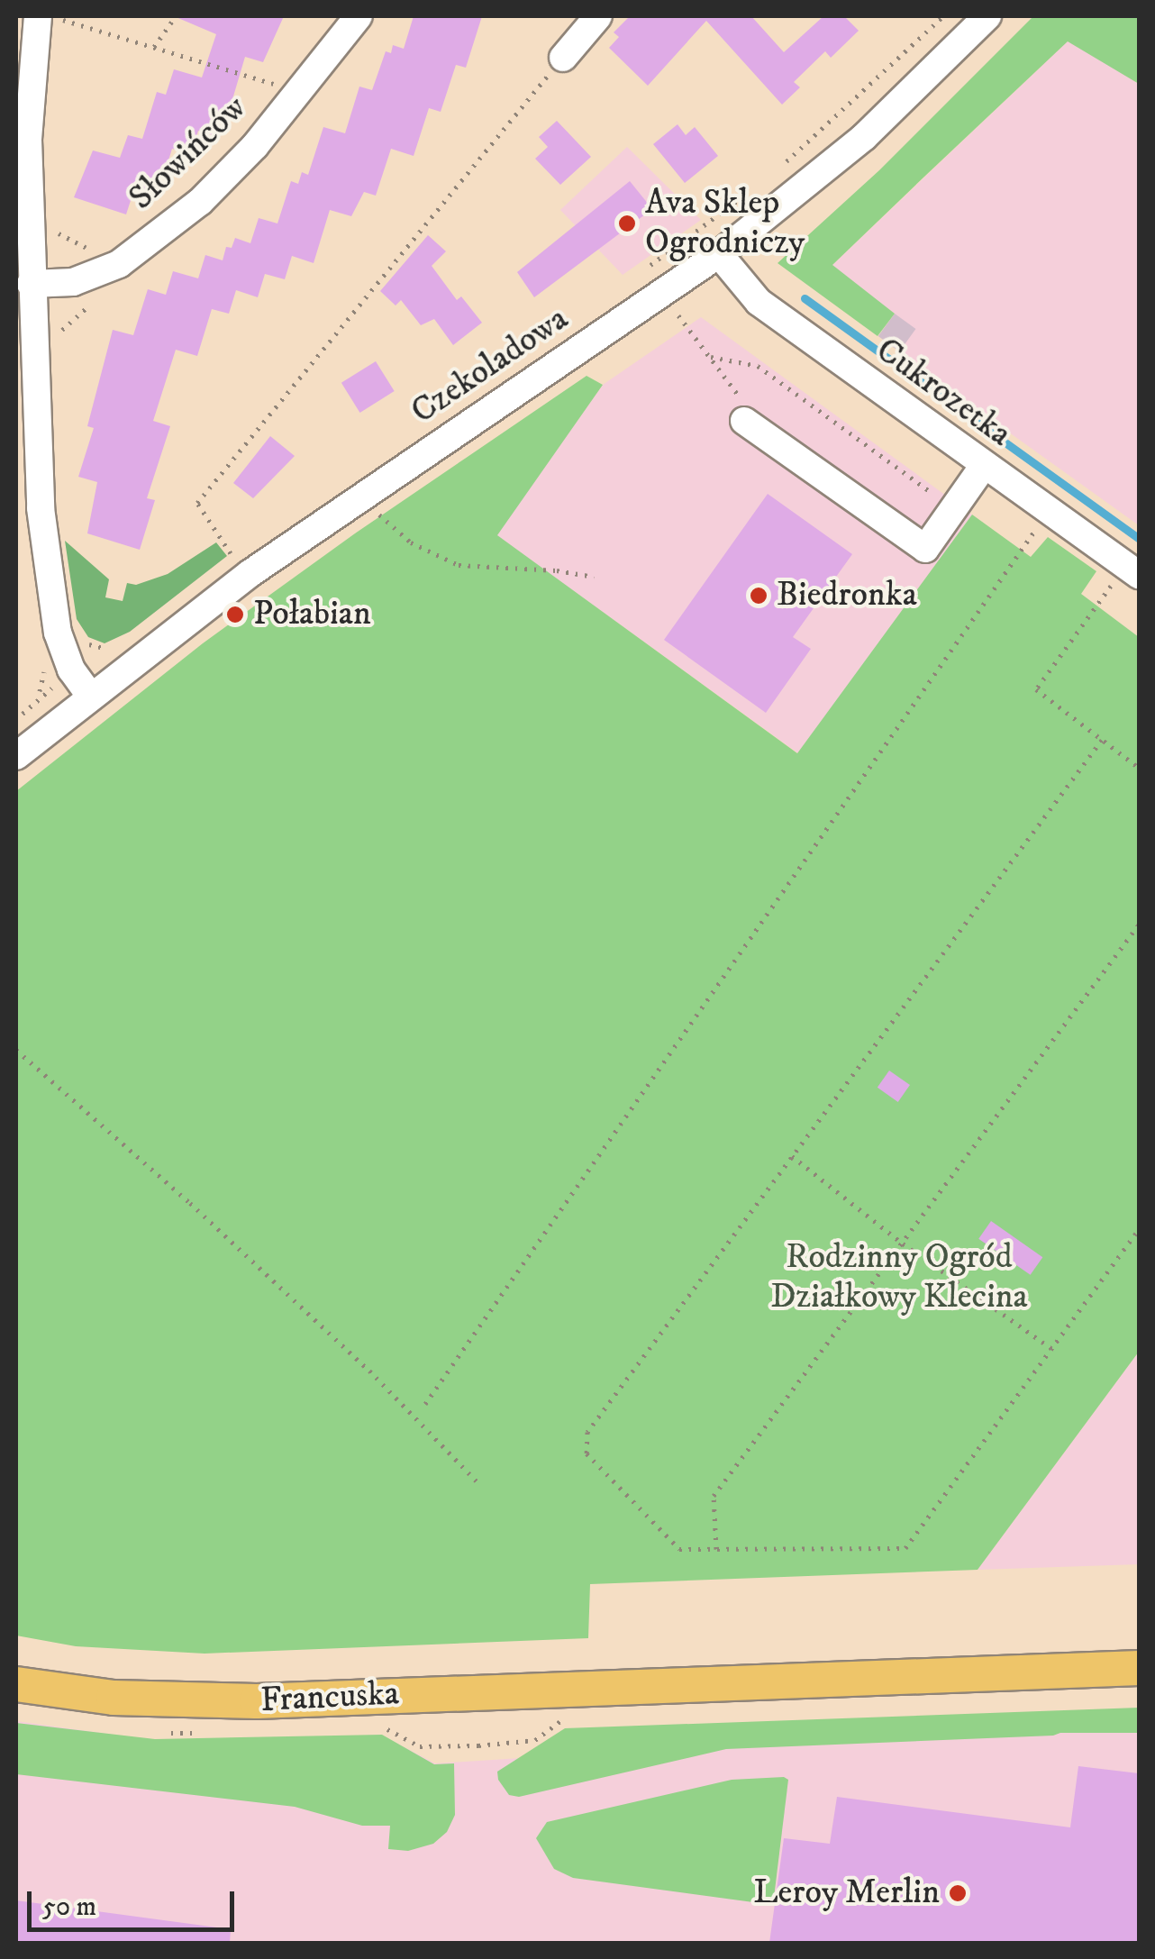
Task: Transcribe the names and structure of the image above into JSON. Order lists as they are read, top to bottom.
{
  "streets": {
    "main road": ["Francuska"],
    "street": ["Słowińców", "Czekoladowa", "Cukrozetka"]
  },
  "crossings": [
    ["Czekoladowa", "Cukrozetka"]
  ],
  "parks": ["Rodzinny Ogród Działkowy Klecina"],
  "places": [
    "Ava Sklep Ogrodniczy",
    "Biedronka",
    "Połabian",
    "Leroy Merlin"
  ],
  "scale_bar": "50 m"
}
